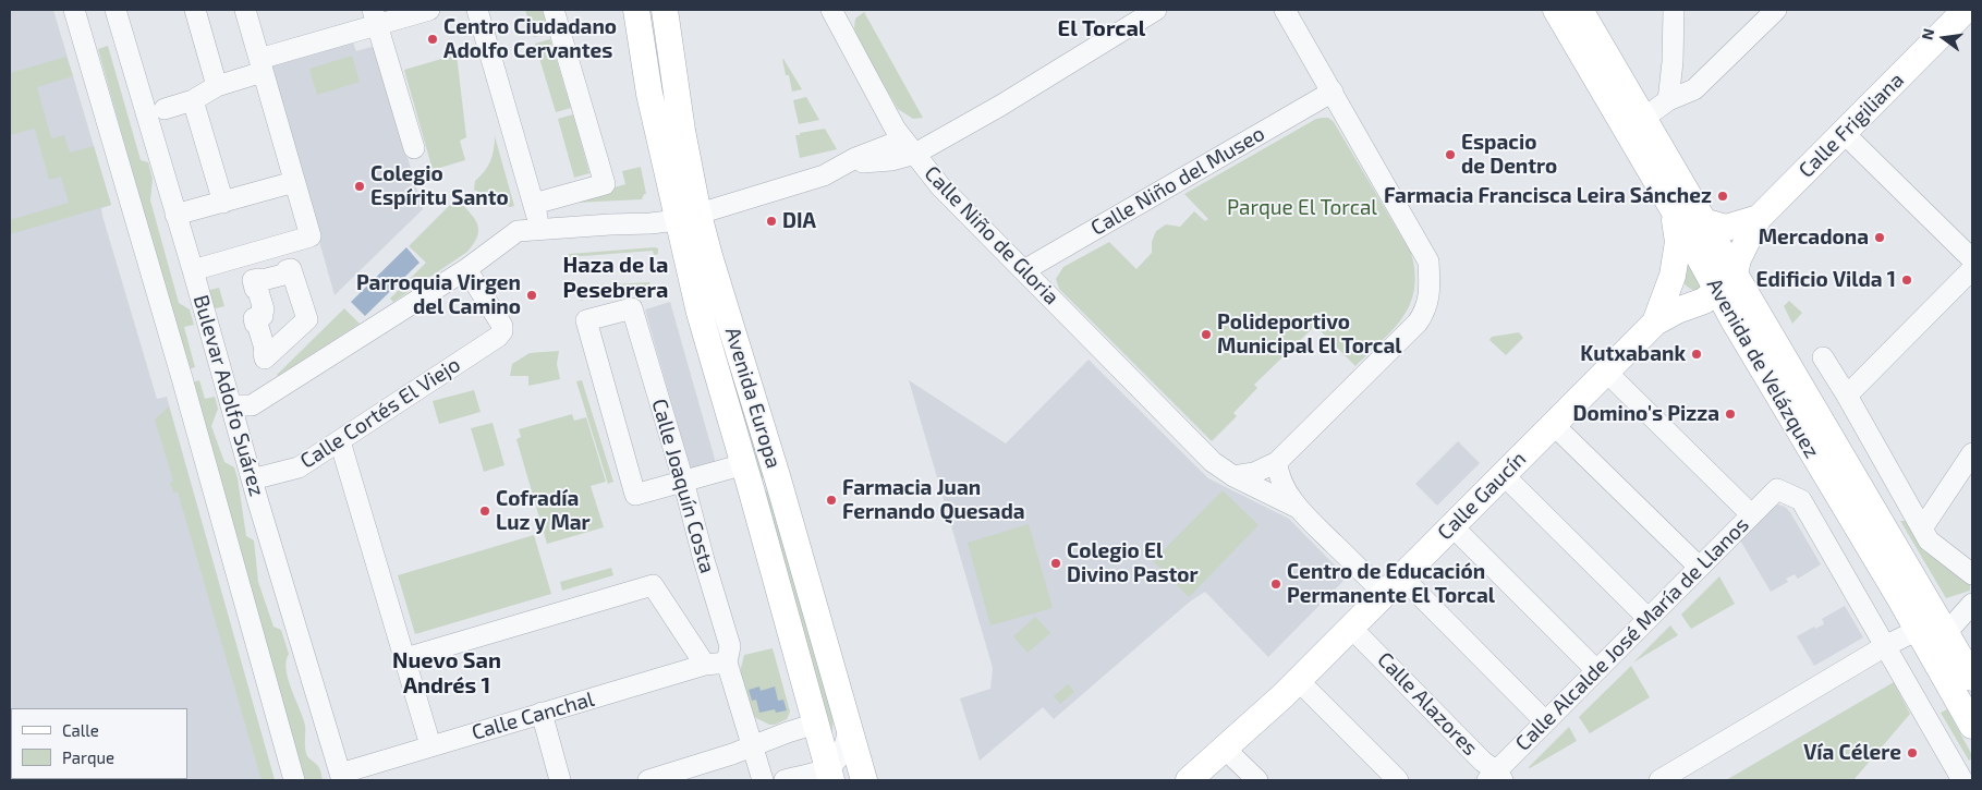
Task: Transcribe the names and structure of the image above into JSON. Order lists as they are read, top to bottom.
{
  "streets": {
    "main road": [
      "Calle Frigiliana",
      "Avenida de Velázquez",
      "Avenida Europa",
      "Calle Gaucín"
    ],
    "street": [
      "Calle Niño del Museo",
      "Calle Niño de Gloria",
      "Bulevar Adolfo Suárez",
      "Calle Cortés El Viejo",
      "Calle Joaquín Costa",
      "Calle Alcalde José María de Llanos",
      "Calle Alazores",
      "Calle Canchal"
    ]
  },
  "crossings": [
    ["Calle Frigiliana", "Avenida de Velázquez"],
    ["Calle Frigiliana", "Calle Gaucín"],
    ["Calle Niño del Museo", "Calle Niño de Gloria"],
    ["Avenida de Velázquez", "Calle Gaucín"],
    ["Bulevar Adolfo Suárez", "Calle Cortés El Viejo"],
    ["Bulevar Adolfo Suárez", "Calle Canchal"],
    ["Calle Joaquín Costa", "Calle Canchal"],
    ["Calle Gaucín", "Calle Alazores"],
    ["Calle Alcalde José María de Llanos", "Calle Alazores"]
  ],
  "districts": ["El Torcal", "Haza de la Pesebrera", "Nuevo San Andrés 1"],
  "parks": ["Parque El Torcal"],
  "places": [
    "Centro Ciudadano Adolfo Cervantes",
    "Espacio de Dentro",
    "Colegio Espíritu Santo",
    "Farmacia Francisca Leira Sánchez",
    "DIA",
    "Mercadona",
    "Edificio Vilda 1",
    "Parroquia Virgen del Camino",
    "Polideportivo Municipal El Torcal",
    "Kutxabank",
    "Domino's Pizza",
    "Farmacia Juan Fernando Quesada",
    "Cofradía Luz y Mar",
    "Colegio El Divino Pastor",
    "Centro de Educación Permanente El Torcal",
    "Vía Célere"
  ],
  "legend": ["Calle", "Parque"],
  "north": "left"
}
